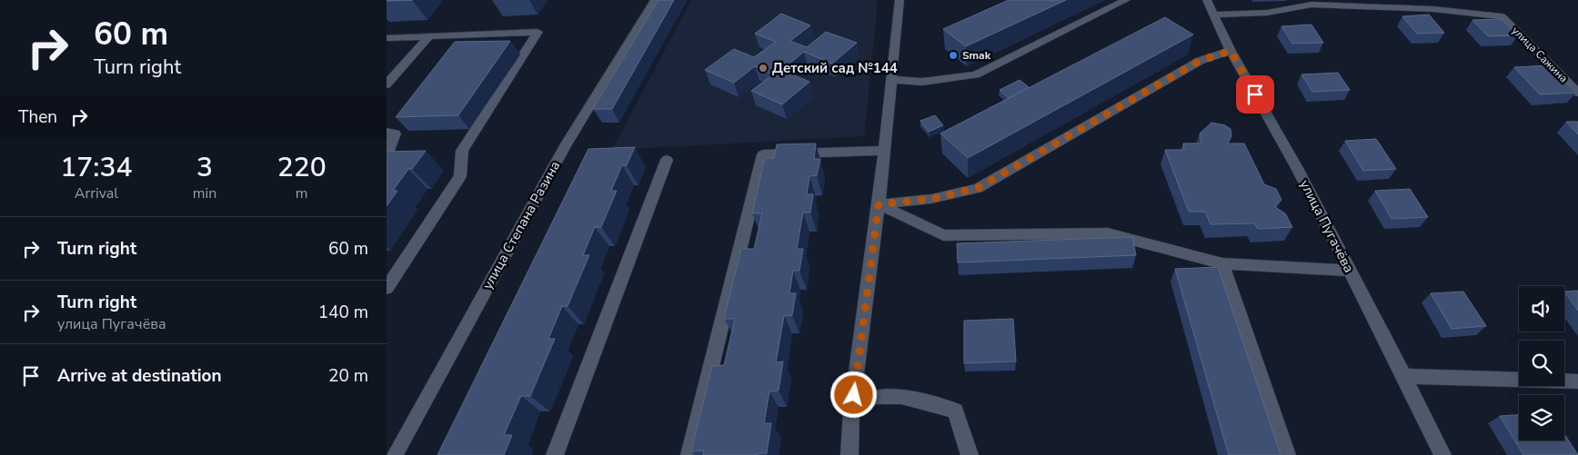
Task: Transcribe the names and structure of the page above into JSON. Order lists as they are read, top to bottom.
{
  "streets": {
    "street": ["улица Сажина", "улица Степана Разина", "улица Пугачёва"]
  },
  "crossings": [
    ["улица Сажина", "улица Пугачёва"]
  ],
  "places": ["Smak", "Детский сад №144"],
  "page": {
    "turn": ["60 m", "Turn right"],
    "then": "Then",
    "eta": [
      "17:34",
      "Arrival",
      "3",
      "min",
      "220",
      "m"
    ],
    "list": [
      {
        "name": "Turn right",
        "value": "60 m"
      },
      {
        "name": "Turn right",
        "note": "улица Пугачёва",
        "value": "140 m"
      },
      {
        "name": "Arrive at destination",
        "value": "20 m"
      }
    ]
  }
}
